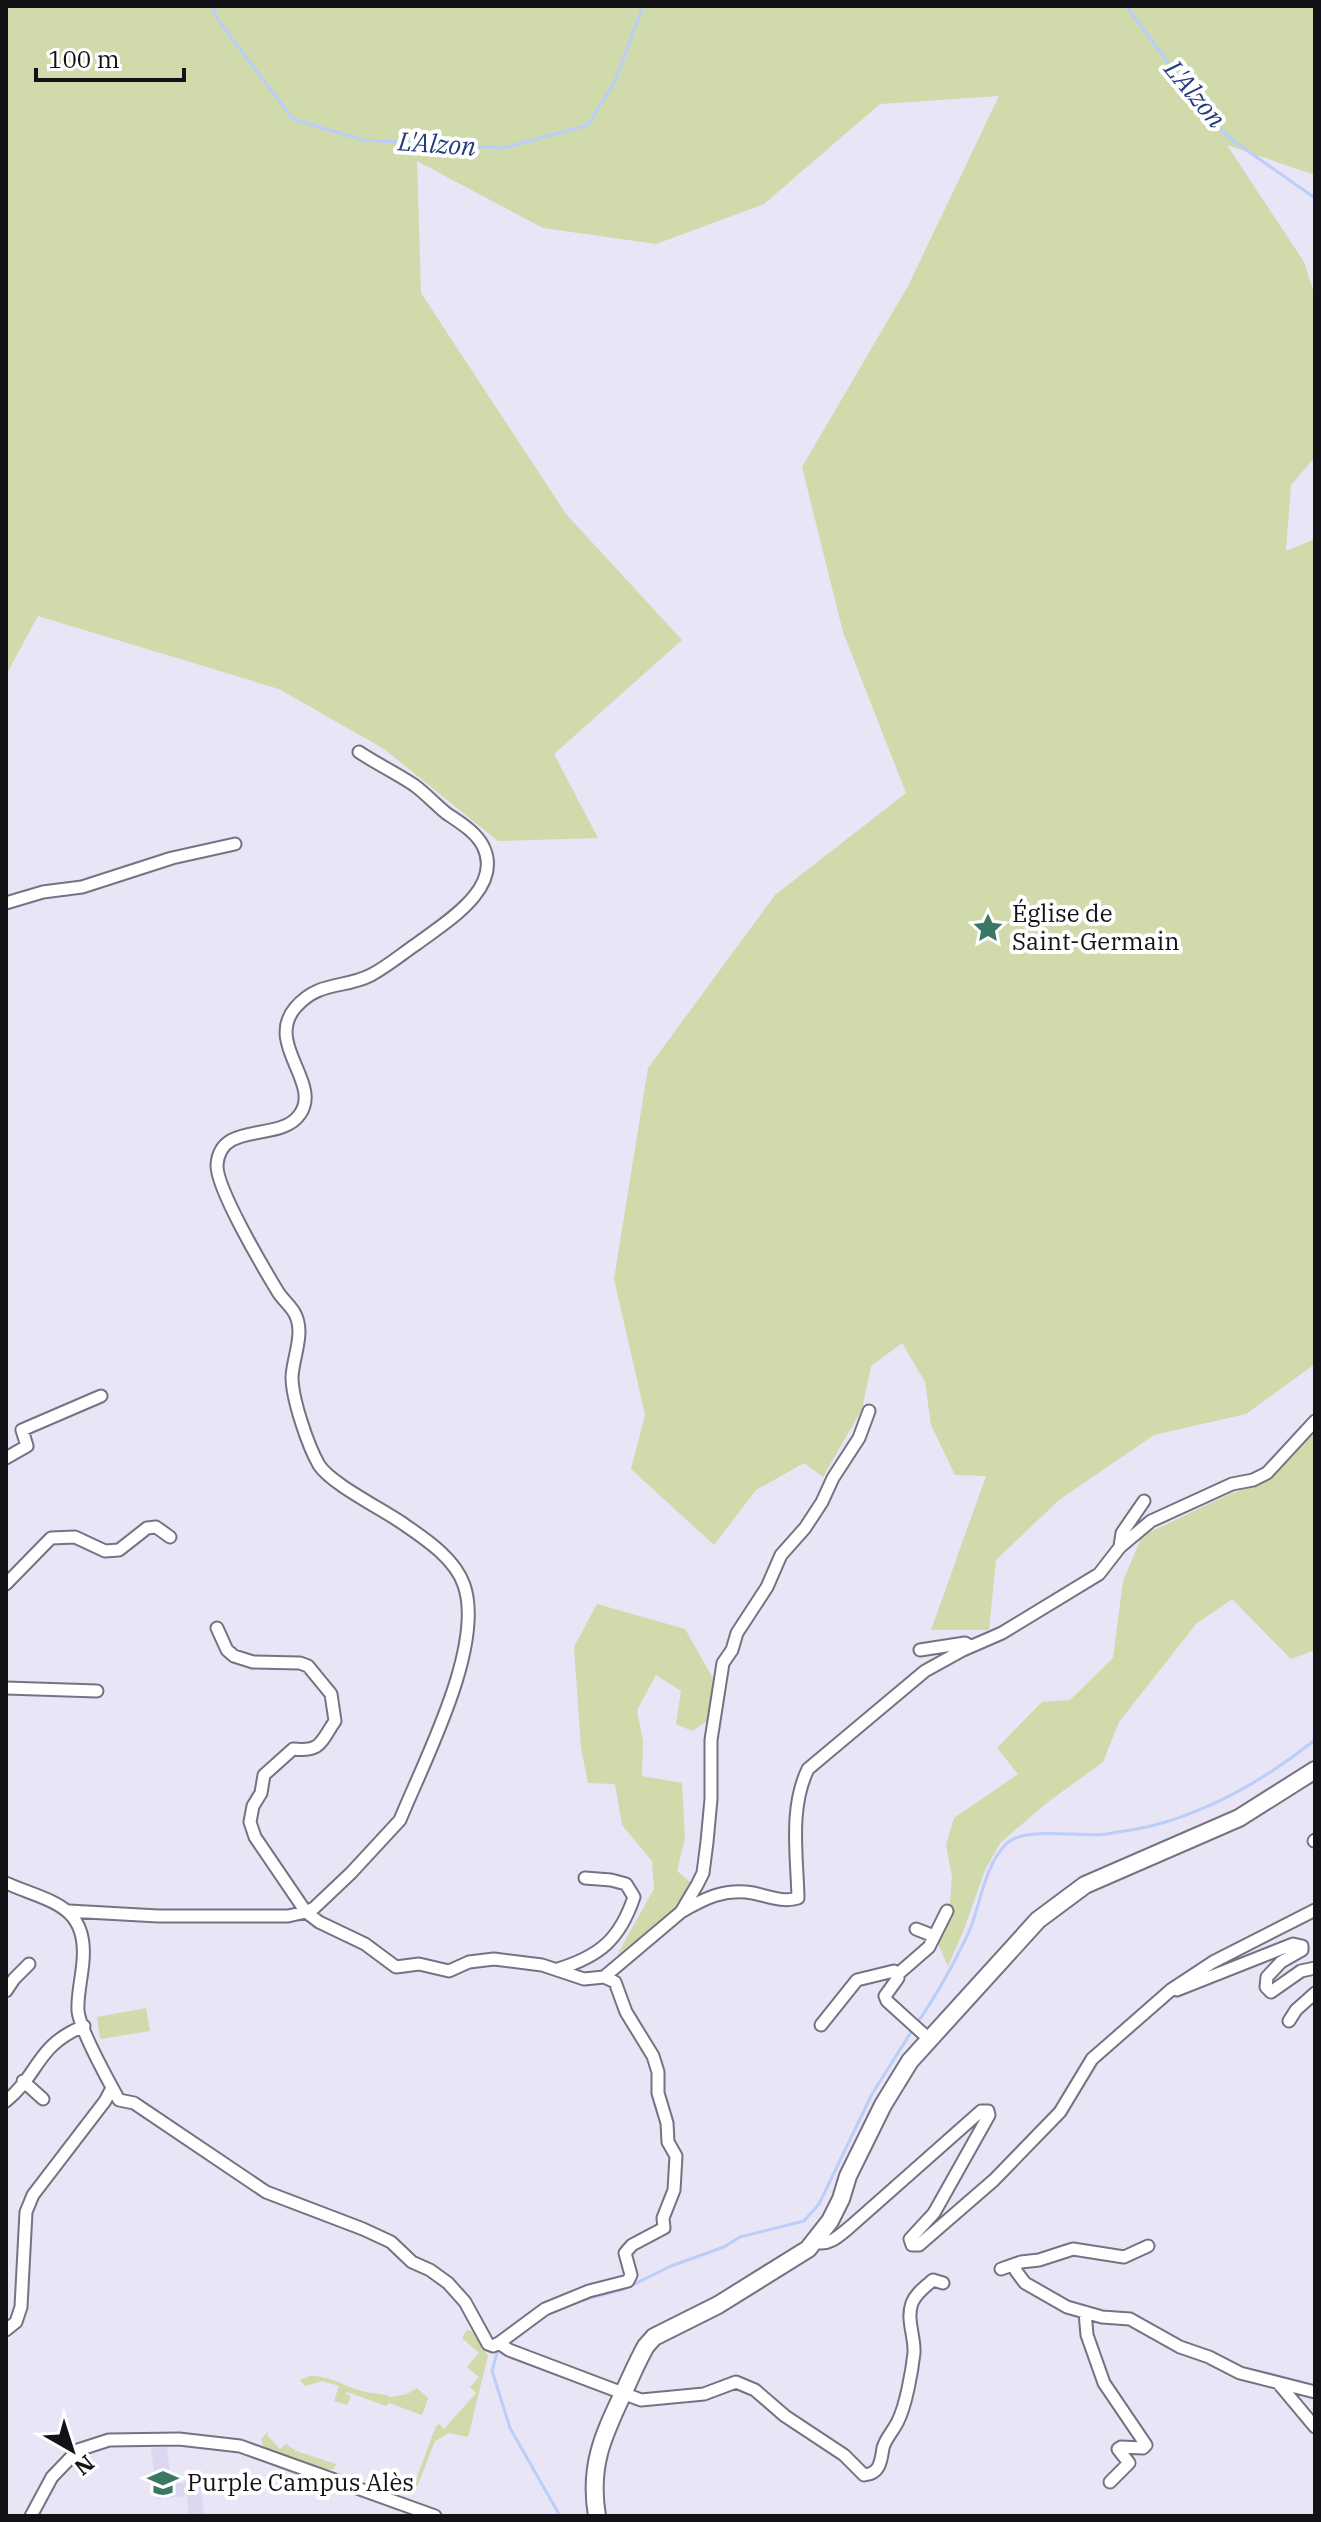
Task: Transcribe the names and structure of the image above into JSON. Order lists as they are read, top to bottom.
{
  "water": ["L'Alzon"],
  "places": {
    "place": ["Église de Saint-Germain"],
    "school or university": ["Purple Campus Alès"]
  },
  "scale_bar": "100 m",
  "north": "bottom right"
}
